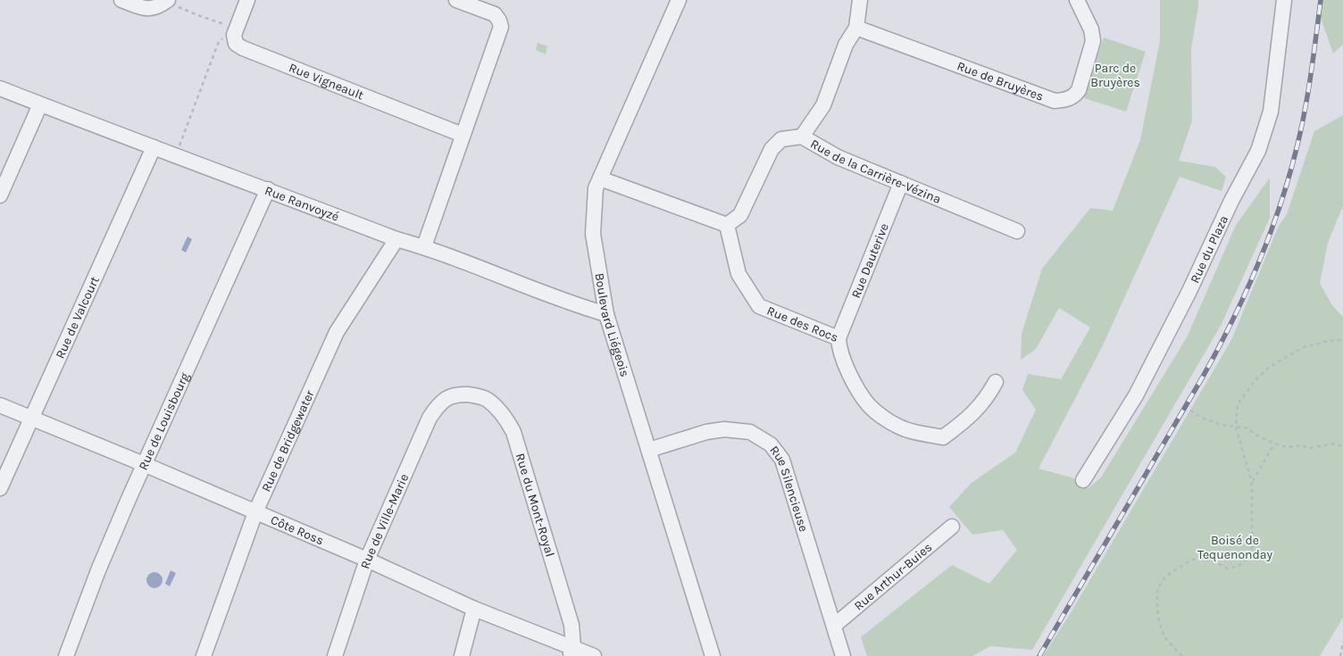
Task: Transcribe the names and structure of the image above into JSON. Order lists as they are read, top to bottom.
{
  "streets": {
    "street": [
      "Rue Vigneault",
      "Rue de Bruyères",
      "Rue de la Carrière-Vézina",
      "Rue Ranvoyzé",
      "Rue du Plaza",
      "Rue Dauterive",
      "Rue de Valcourt",
      "Boulevard Liégeois",
      "Rue des Rocs",
      "Rue de Louisbourg",
      "Rue de Bridgewater",
      "Rue Silencieuse",
      "Rue du Mont-Royal",
      "Rue de Ville-Marie",
      "Côte Ross",
      "Rue Arthur-Buies"
    ]
  },
  "crossings": [
    ["Rue de la Carrière-Vézina", "Rue Dauterive"],
    ["Rue de la Carrière-Vézina", "Rue des Rocs"],
    ["Rue Ranvoyzé", "Rue de Valcourt"],
    ["Rue Ranvoyzé", "Boulevard Liégeois"],
    ["Rue Ranvoyzé", "Rue de Louisbourg"],
    ["Rue Ranvoyzé", "Rue de Bridgewater"],
    ["Rue Dauterive", "Rue des Rocs"],
    ["Rue de Valcourt", "Côte Ross"],
    ["Boulevard Liégeois", "Rue Silencieuse"],
    ["Rue de Louisbourg", "Côte Ross"],
    ["Rue de Bridgewater", "Côte Ross"],
    ["Rue Silencieuse", "Rue Arthur-Buies"],
    ["Rue du Mont-Royal", "Rue de Ville-Marie"],
    ["Rue du Mont-Royal", "Côte Ross"],
    ["Rue de Ville-Marie", "Côte Ross"]
  ],
  "parks": ["Parc de Bruyères", "Boisé de Tequenonday"]
}
